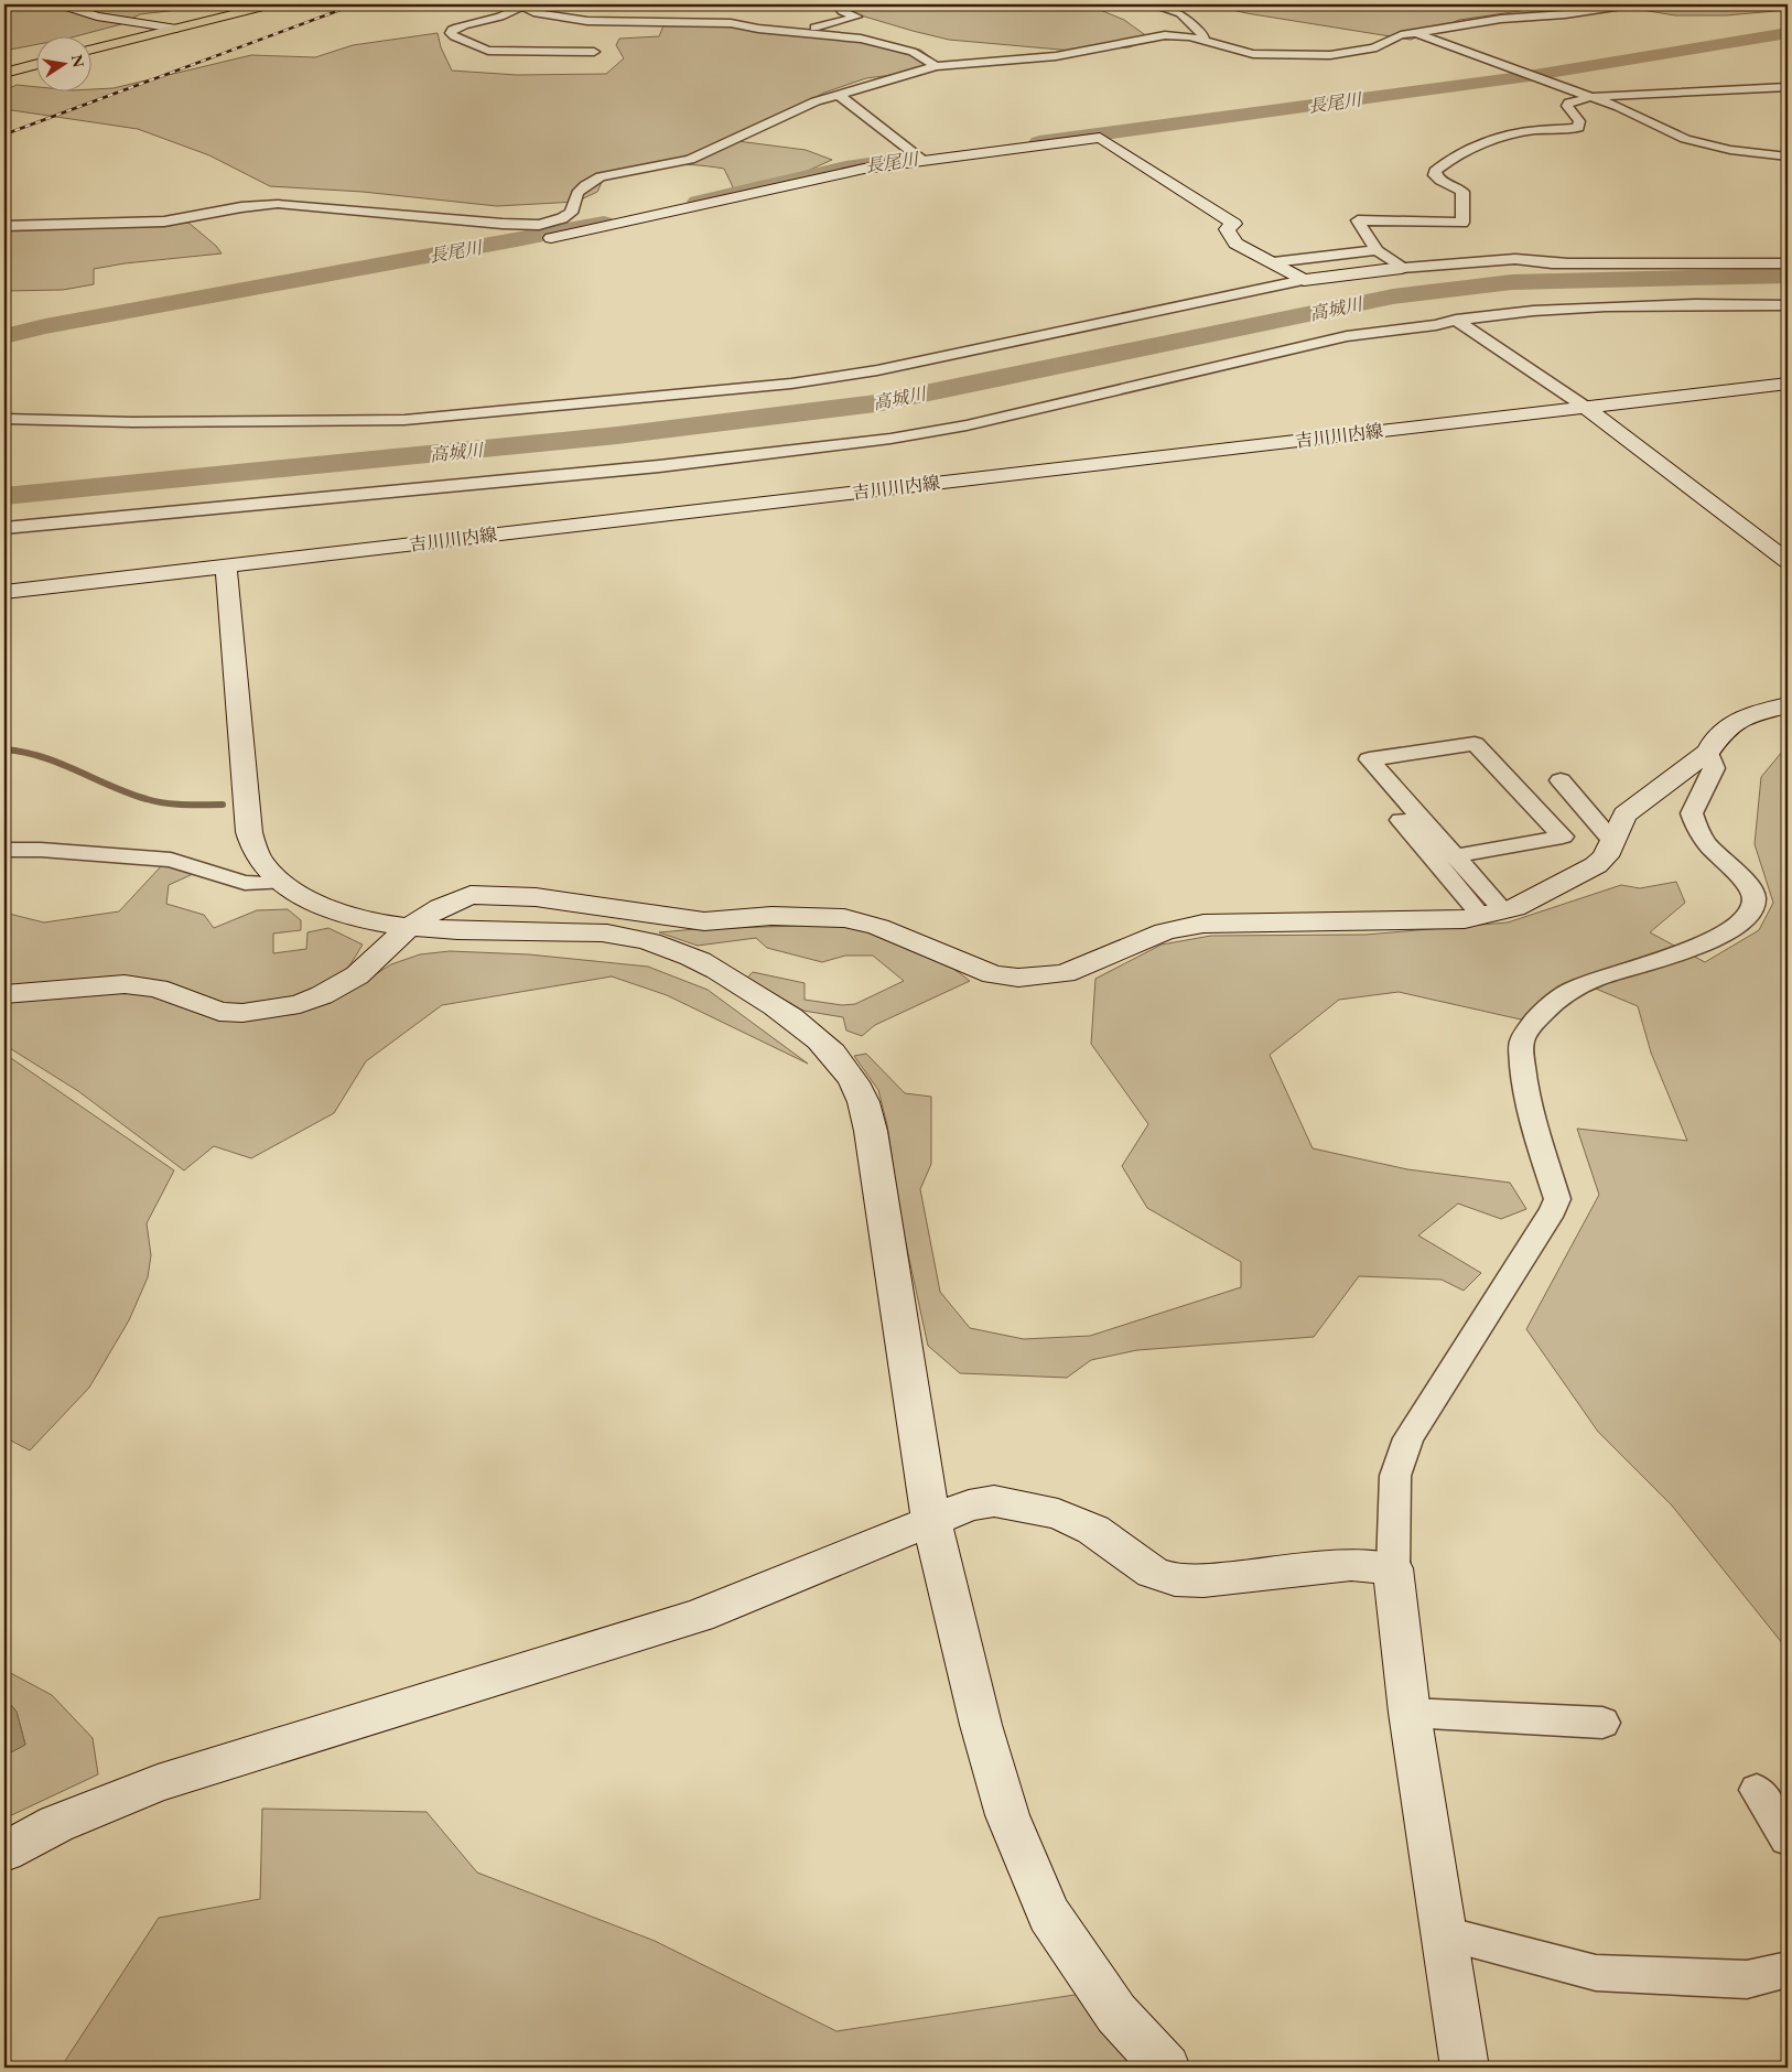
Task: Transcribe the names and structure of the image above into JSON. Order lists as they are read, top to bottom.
{
  "streets": {
    "street": ["吉川川内線"]
  },
  "water": ["長尾川", "高城川"],
  "north": "right"
}
